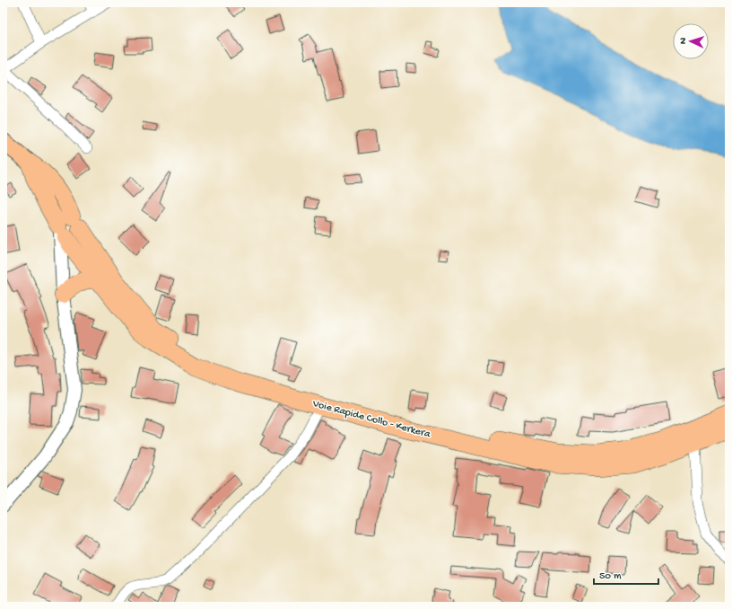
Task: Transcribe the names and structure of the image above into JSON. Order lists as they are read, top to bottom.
{
  "streets": {
    "highway": ["Voie Rapide Collo - Kerkera"]
  },
  "scale_bar": "50 m",
  "north": "left"
}
